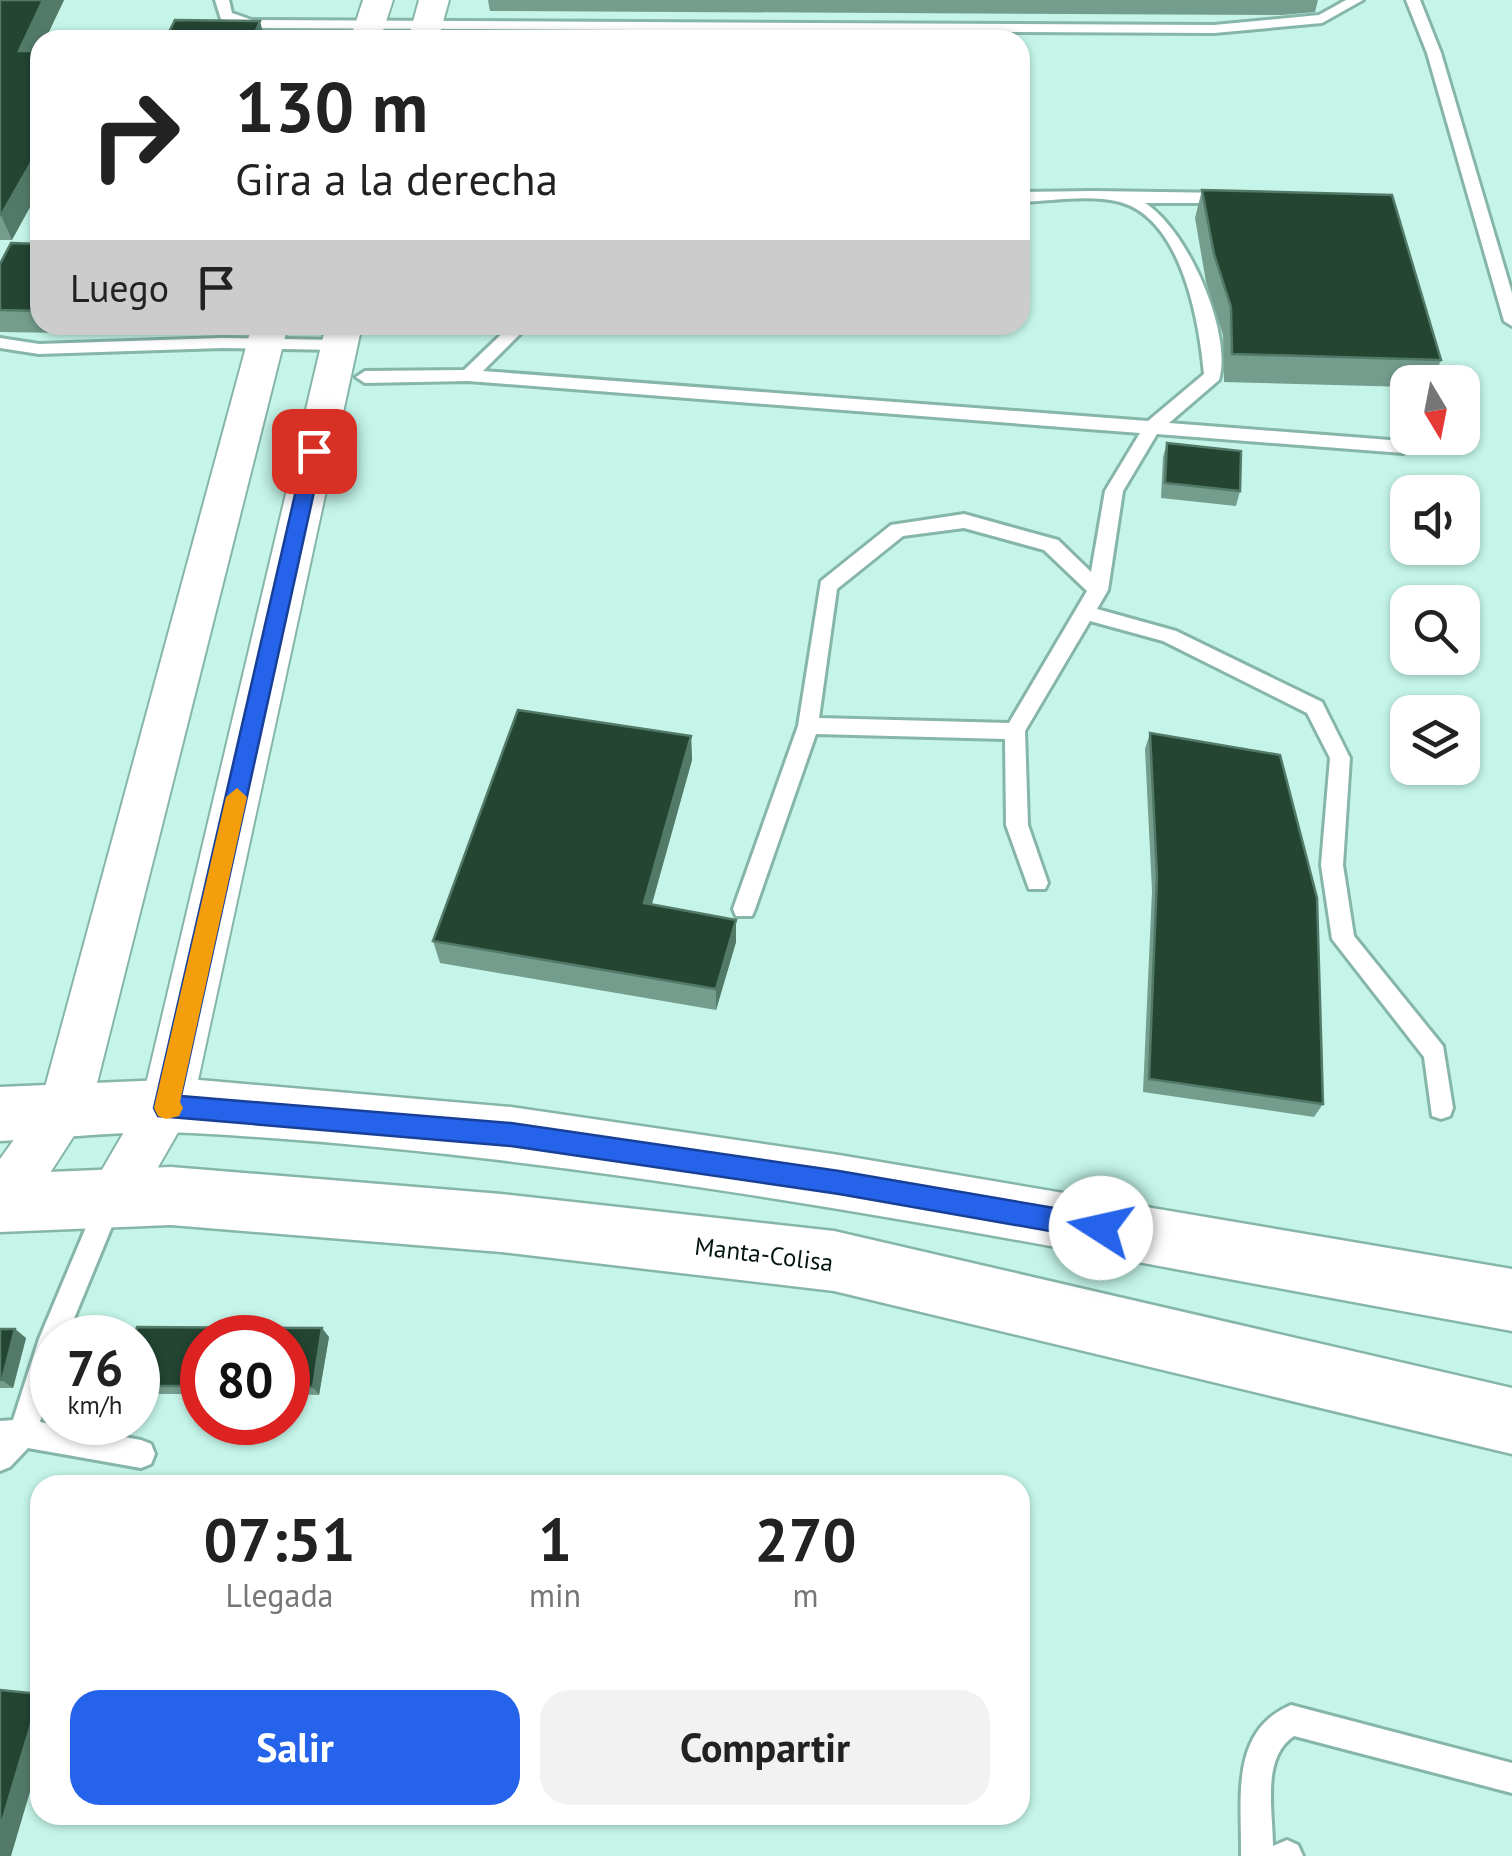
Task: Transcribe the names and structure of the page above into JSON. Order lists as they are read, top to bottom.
{
  "streets": {
    "highway": ["Manta-Colisa"]
  },
  "north": "bottom",
  "page": {
    "turn": ["130 m", "Gira a la derecha"],
    "then": "Luego",
    "speed": "76 km/h",
    "limit": "80",
    "eta": [
      "07:51",
      "Llegada",
      "1",
      "min",
      "270",
      "m"
    ],
    "buttons": ["Salir", "Compartir"]
  }
}
